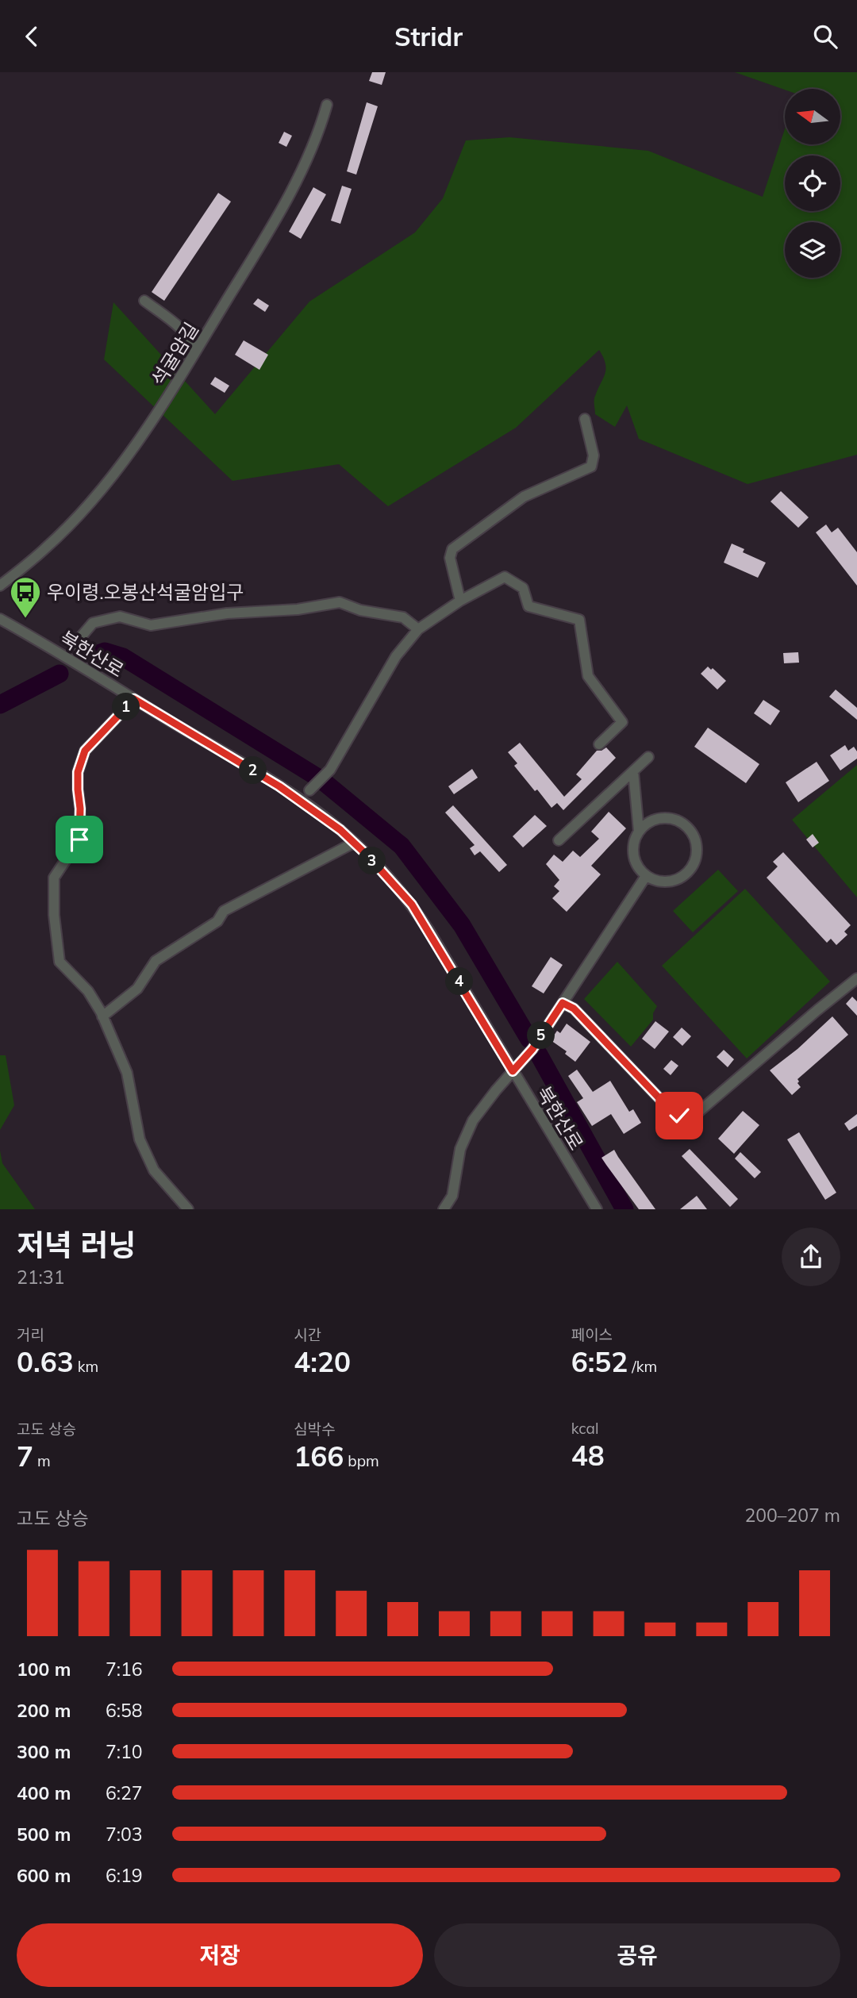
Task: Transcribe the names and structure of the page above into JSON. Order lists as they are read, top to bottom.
{
  "streets": {
    "street": ["석굴암길", "북한산로"]
  },
  "places": {
    "bus stop": ["우이령.오봉산석굴암입구"]
  },
  "north": "left",
  "page": {
    "header": "Stridr",
    "pins": [
      "1",
      "2",
      "3",
      "4",
      "5"
    ],
    "heading": ["저녁 러닝", "21:31"],
    "stats": [
      ["거리", "0.63 km"],
      ["시간", "4:20"],
      ["페이스", "6:52 /km"],
      ["고도 상승", "7 m"],
      ["심박수", "166 bpm"],
      ["kcal", "48"]
    ],
    "chart": ["고도 상승", "200–207 m"],
    "list": [
      {
        "name": "100 m",
        "note": "7:16"
      },
      {
        "name": "200 m",
        "note": "6:58"
      },
      {
        "name": "300 m",
        "note": "7:10"
      },
      {
        "name": "400 m",
        "note": "6:27"
      },
      {
        "name": "500 m",
        "note": "7:03"
      },
      {
        "name": "600 m",
        "note": "6:19"
      }
    ],
    "buttons": ["저장", "공유"]
  }
}
